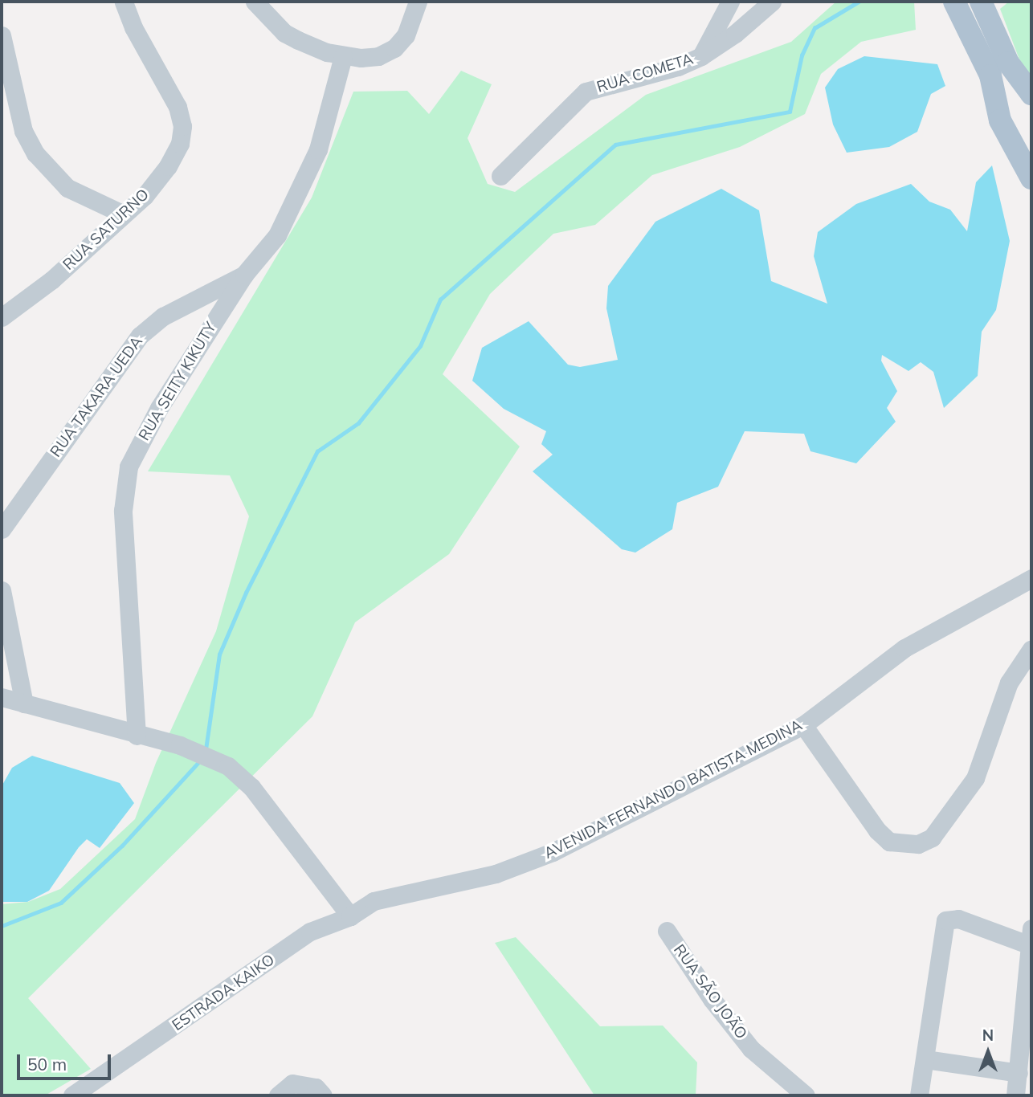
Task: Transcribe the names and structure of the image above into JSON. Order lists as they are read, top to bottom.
{
  "streets": {
    "street": [
      "RUA COMETA",
      "RUA SATURNO",
      "RUA SEITY KIKUTY",
      "RUA TAKARA UEDA",
      "AVENIDA FERNANDO BATISTA MEDINA",
      "RUA SÃO JOÃO",
      "ESTRADA KAIKO"
    ]
  },
  "crossings": [
    ["RUA SEITY KIKUTY", "RUA TAKARA UEDA"],
    ["AVENIDA FERNANDO BATISTA MEDINA", "ESTRADA KAIKO"]
  ],
  "scale_bar": "50 m",
  "north": "top"
}
